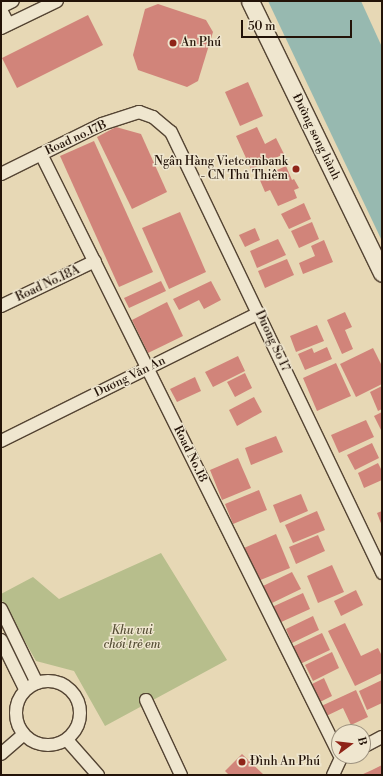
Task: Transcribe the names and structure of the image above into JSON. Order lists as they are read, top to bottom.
{
  "streets": {
    "main road": ["Đường song hành"],
    "street": [
      "Road no.17B",
      "Road No.18A",
      "Duong So 17",
      "Dương Văn An",
      "Road No.18"
    ]
  },
  "crossings": [
    ["Road no.17B", "Duong So 17"],
    ["Road no.17B", "Road No.18"],
    ["Road No.18A", "Road No.18"],
    ["Duong So 17", "Dương Văn An"],
    ["Duong So 17", "Road No.18"],
    ["Dương Văn An", "Road No.18"]
  ],
  "parks": ["Khu vui chơi trẻ em"],
  "places": ["An Phú", "Ngân Hàng Vietcombank - CN Thủ Thiêm", "Đình An Phú"],
  "scale_bar": "50 m",
  "north": "right"
}
